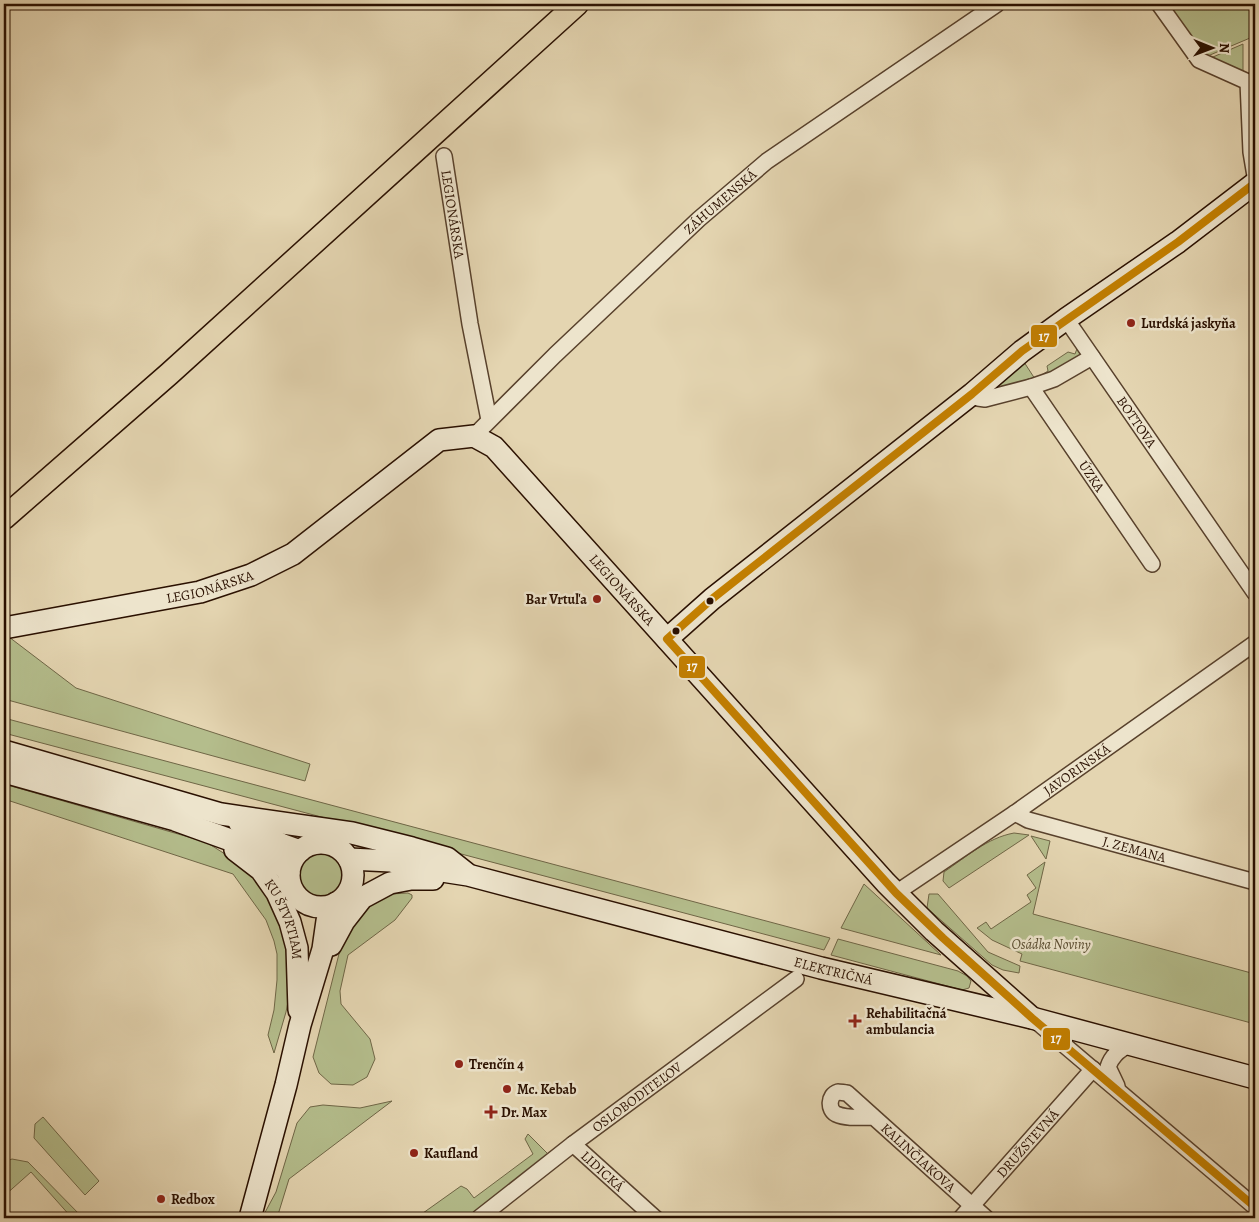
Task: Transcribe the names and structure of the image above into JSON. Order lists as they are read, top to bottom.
{
  "streets": {
    "street": [
      "ZÁHUMENSKÁ",
      "LEGIONÁRSKA",
      "BOTTOVA",
      "ÚZKA",
      "JAVORINSKÁ",
      "J. ZEMANA",
      "KU ŠTVRTIAM",
      "ELEKTRIČNÁ",
      "OSLOBODITEĽOV",
      "DRUŽSTEVNÁ",
      "KALINČIAKOVA",
      "LIDICKÁ"
    ]
  },
  "crossings": [
    ["ZÁHUMENSKÁ", "LEGIONÁRSKA"],
    ["LEGIONÁRSKA", "JAVORINSKÁ"],
    ["LEGIONÁRSKA", "ELEKTRIČNÁ"],
    ["LEGIONÁRSKA", "DRUŽSTEVNÁ"],
    ["JAVORINSKÁ", "J. ZEMANA"],
    ["KU ŠTVRTIAM", "ELEKTRIČNÁ"],
    ["OSLOBODITEĽOV", "LIDICKÁ"],
    ["DRUŽSTEVNÁ", "KALINČIAKOVA"]
  ],
  "parks": ["Osádka Noviny"],
  "places": {
    "other": [
      "Lurdská jaskyňa",
      "Bar Vrtuľa",
      "Trenčín 4",
      "Mc. Kebab",
      "Kaufland",
      "Redbox"
    ],
    "health": ["Rehabilitačná ambulancia", "Dr. Max"]
  },
  "lines": ["transit line 17"],
  "north": "right"
}
